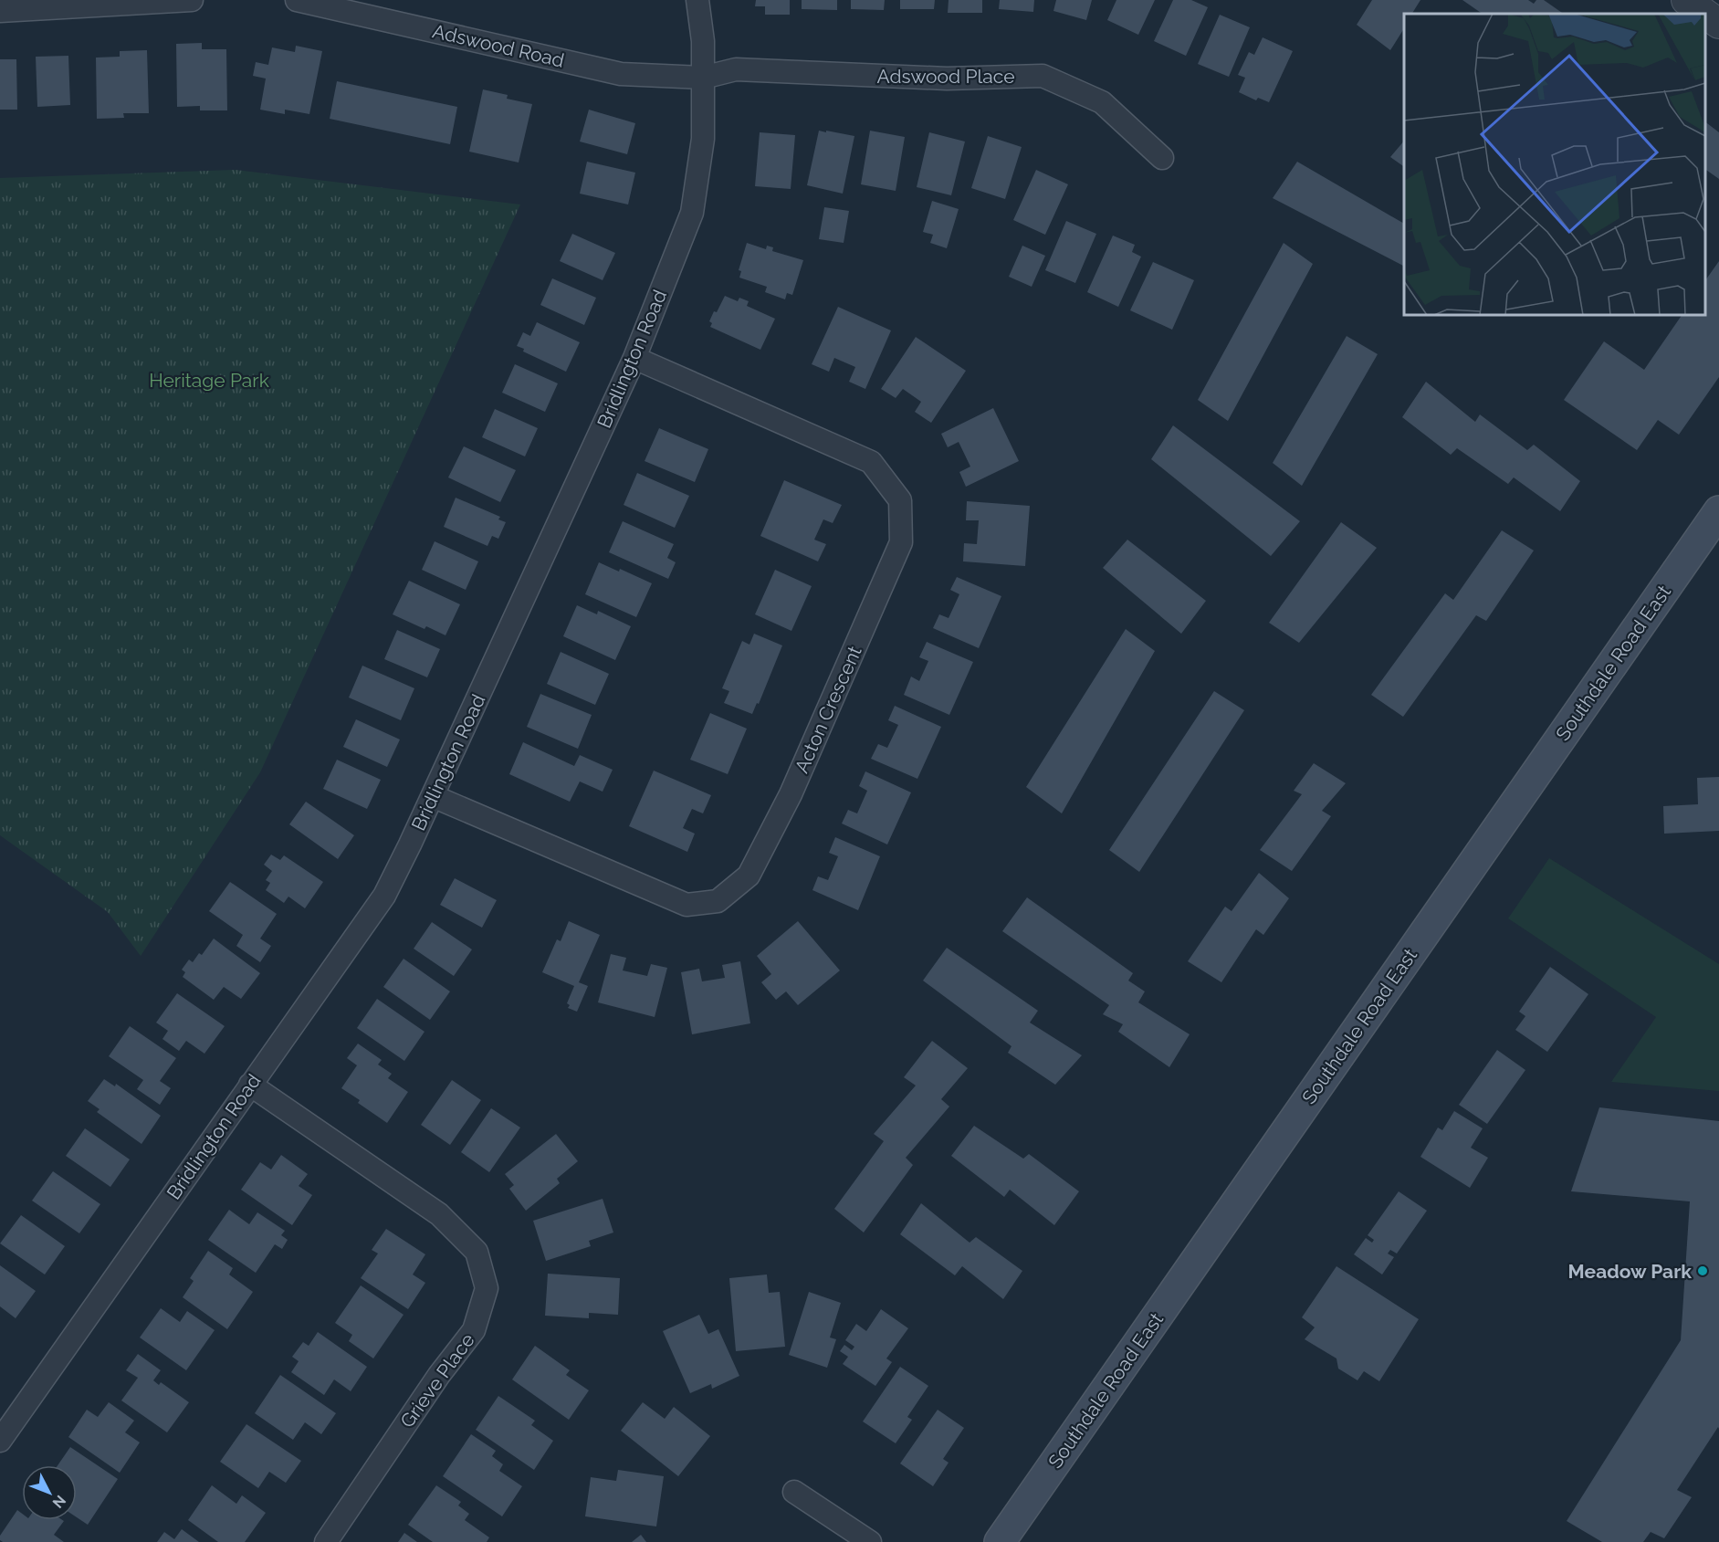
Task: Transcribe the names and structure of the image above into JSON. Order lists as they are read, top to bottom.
{
  "streets": {
    "main road": ["Southdale Road East"],
    "street": [
      "Adswood Road",
      "Adswood Place",
      "Bridlington Road",
      "Acton Crescent",
      "Grieve Place"
    ]
  },
  "crossings": [
    ["Adswood Road", "Adswood Place"],
    ["Adswood Road", "Bridlington Road"],
    ["Adswood Place", "Bridlington Road"],
    ["Bridlington Road", "Acton Crescent"],
    ["Bridlington Road", "Grieve Place"]
  ],
  "parks": ["Heritage Park"],
  "places": ["Meadow Park"],
  "north": "bottom right"
}
